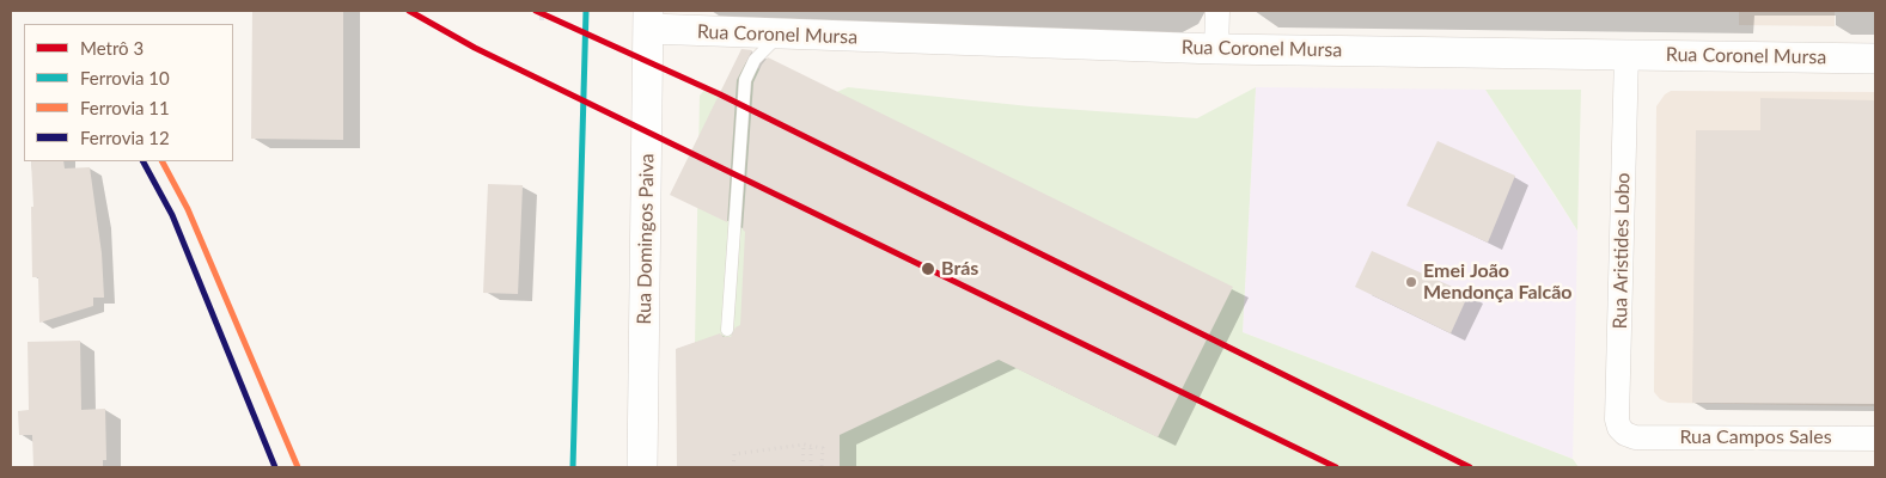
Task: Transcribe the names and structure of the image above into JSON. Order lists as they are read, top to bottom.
{
  "streets": {
    "street": [
      "Rua Coronel Mursa",
      "Rua Domingos Paiva",
      "Rua Aristides Lobo",
      "Rua Campos Sales"
    ]
  },
  "crossings": [
    ["Rua Coronel Mursa", "Rua Domingos Paiva"],
    ["Rua Coronel Mursa", "Rua Aristides Lobo"],
    ["Rua Aristides Lobo", "Rua Campos Sales"]
  ],
  "places": ["Brás", "Emei João Mendonça Falcão"],
  "lines": [
    "metro line 3",
    "rail line 10",
    "rail line 11",
    "rail line 12"
  ],
  "legend": [
    "Metrô 3",
    "Ferrovia 10",
    "Ferrovia 11",
    "Ferrovia 12"
  ]
}
